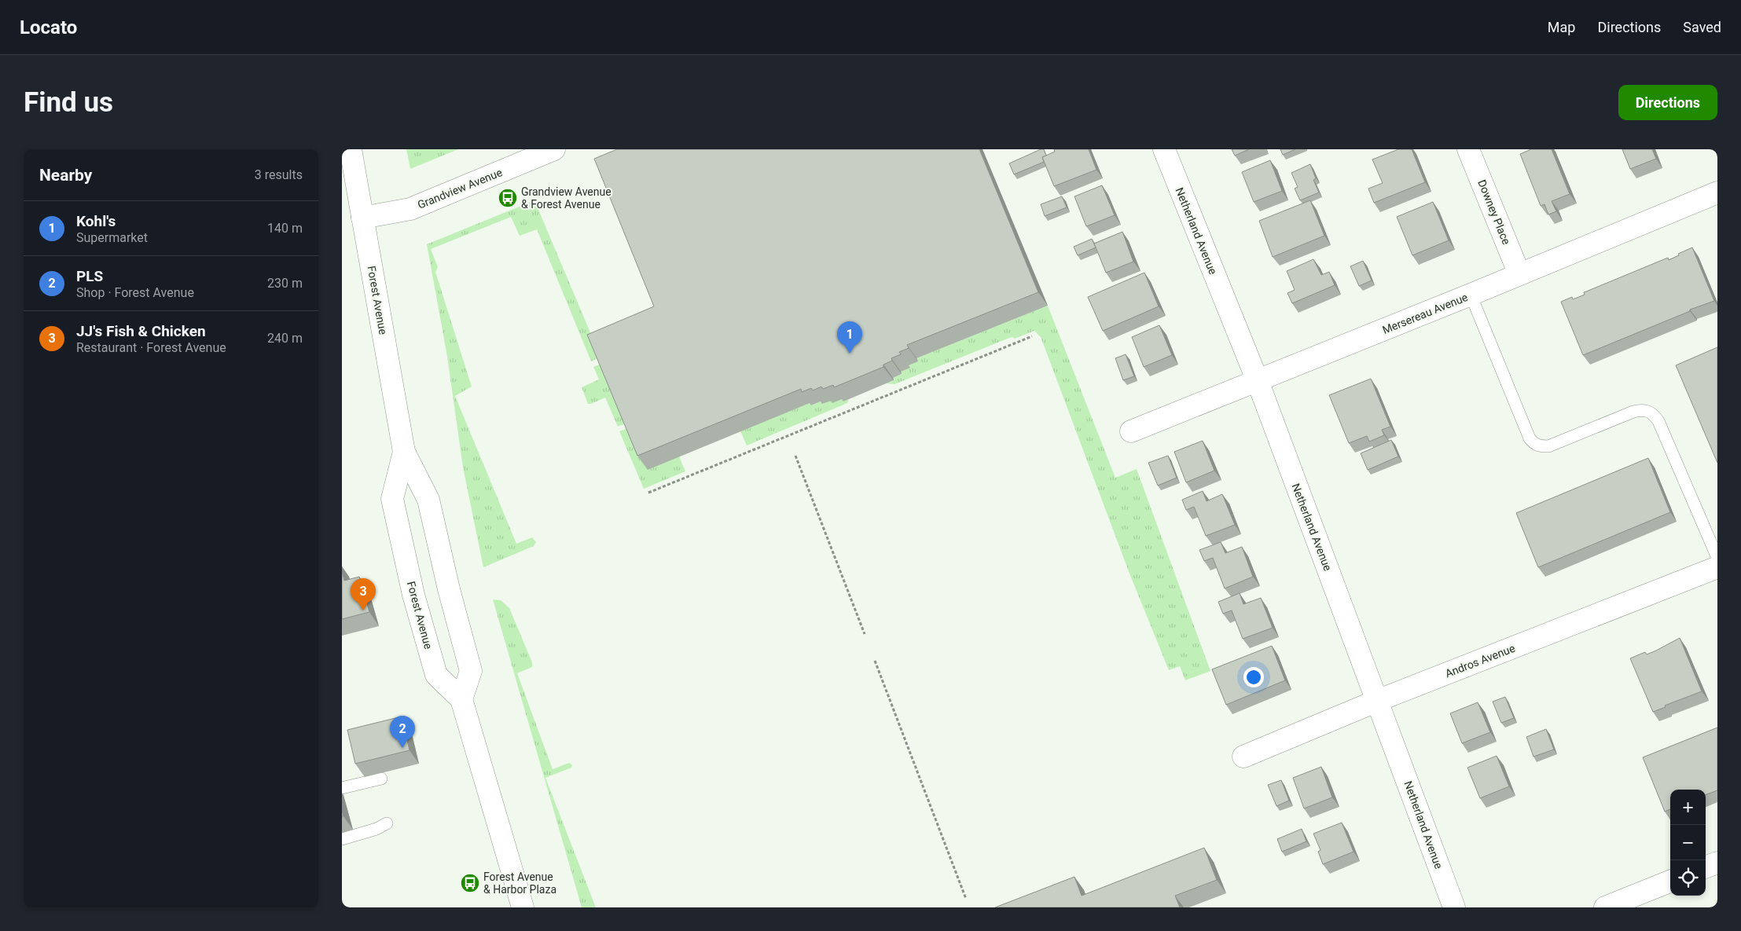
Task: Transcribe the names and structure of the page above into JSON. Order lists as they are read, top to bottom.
{
  "streets": {
    "street": [
      "Grandview Avenue",
      "Downey Place",
      "Netherland Avenue",
      "Forest Avenue",
      "Mersereau Avenue",
      "Andros Avenue"
    ]
  },
  "crossings": [
    ["Grandview Avenue", "Forest Avenue"],
    ["Downey Place", "Mersereau Avenue"],
    ["Netherland Avenue", "Mersereau Avenue"],
    ["Netherland Avenue", "Andros Avenue"]
  ],
  "places": {
    "bus stop": ["Grandview Avenue & Forest Avenue", "Forest Avenue & Harbor Plaza"]
  },
  "page": {
    "header": "Locato",
    "nav": ["Map", "Directions", "Saved"],
    "buttons": "Directions",
    "title": "Find us",
    "heading": ["Nearby", "3 results"],
    "list": [
      {
        "mark": "1",
        "name": "Kohl's",
        "note": "Supermarket",
        "value": "140 m"
      },
      {
        "mark": "2",
        "name": "PLS",
        "note": "Shop · Forest Avenue",
        "value": "230 m"
      },
      {
        "mark": "3",
        "name": "JJ's Fish & Chicken",
        "note": "Restaurant · Forest Avenue",
        "value": "240 m"
      }
    ],
    "pins": ["1", "3", "2"],
    "map_buttons": ["+", "−"]
  }
}
